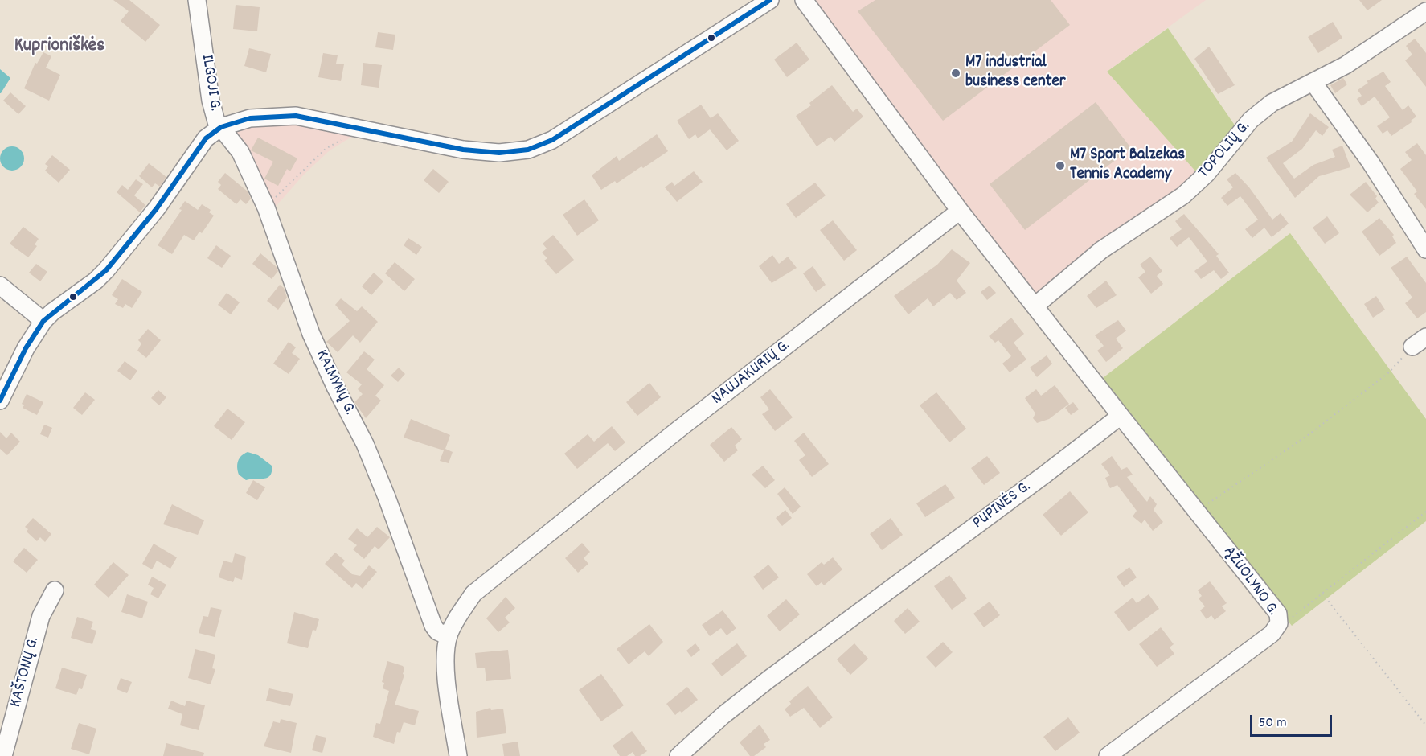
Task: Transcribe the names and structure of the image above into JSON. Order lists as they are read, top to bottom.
{
  "streets": {
    "street": [
      "ILGOJI G.",
      "TOPOLIŲ G.",
      "NAUJAKURIŲ G.",
      "KAIMYNŲ G.",
      "PUPINĖS G.",
      "ĄŽUOLYNO G.",
      "KAŠTONŲ G."
    ]
  },
  "crossings": [
    ["ILGOJI G.", "KAIMYNŲ G."],
    ["NAUJAKURIŲ G.", "KAIMYNŲ G."],
    ["PUPINĖS G.", "ĄŽUOLYNO G."]
  ],
  "districts": ["Kuprioniškės"],
  "places": ["M7 industrial business center", "M7 Sport Balzekas Tennis Academy"],
  "scale_bar": "50 m"
}
